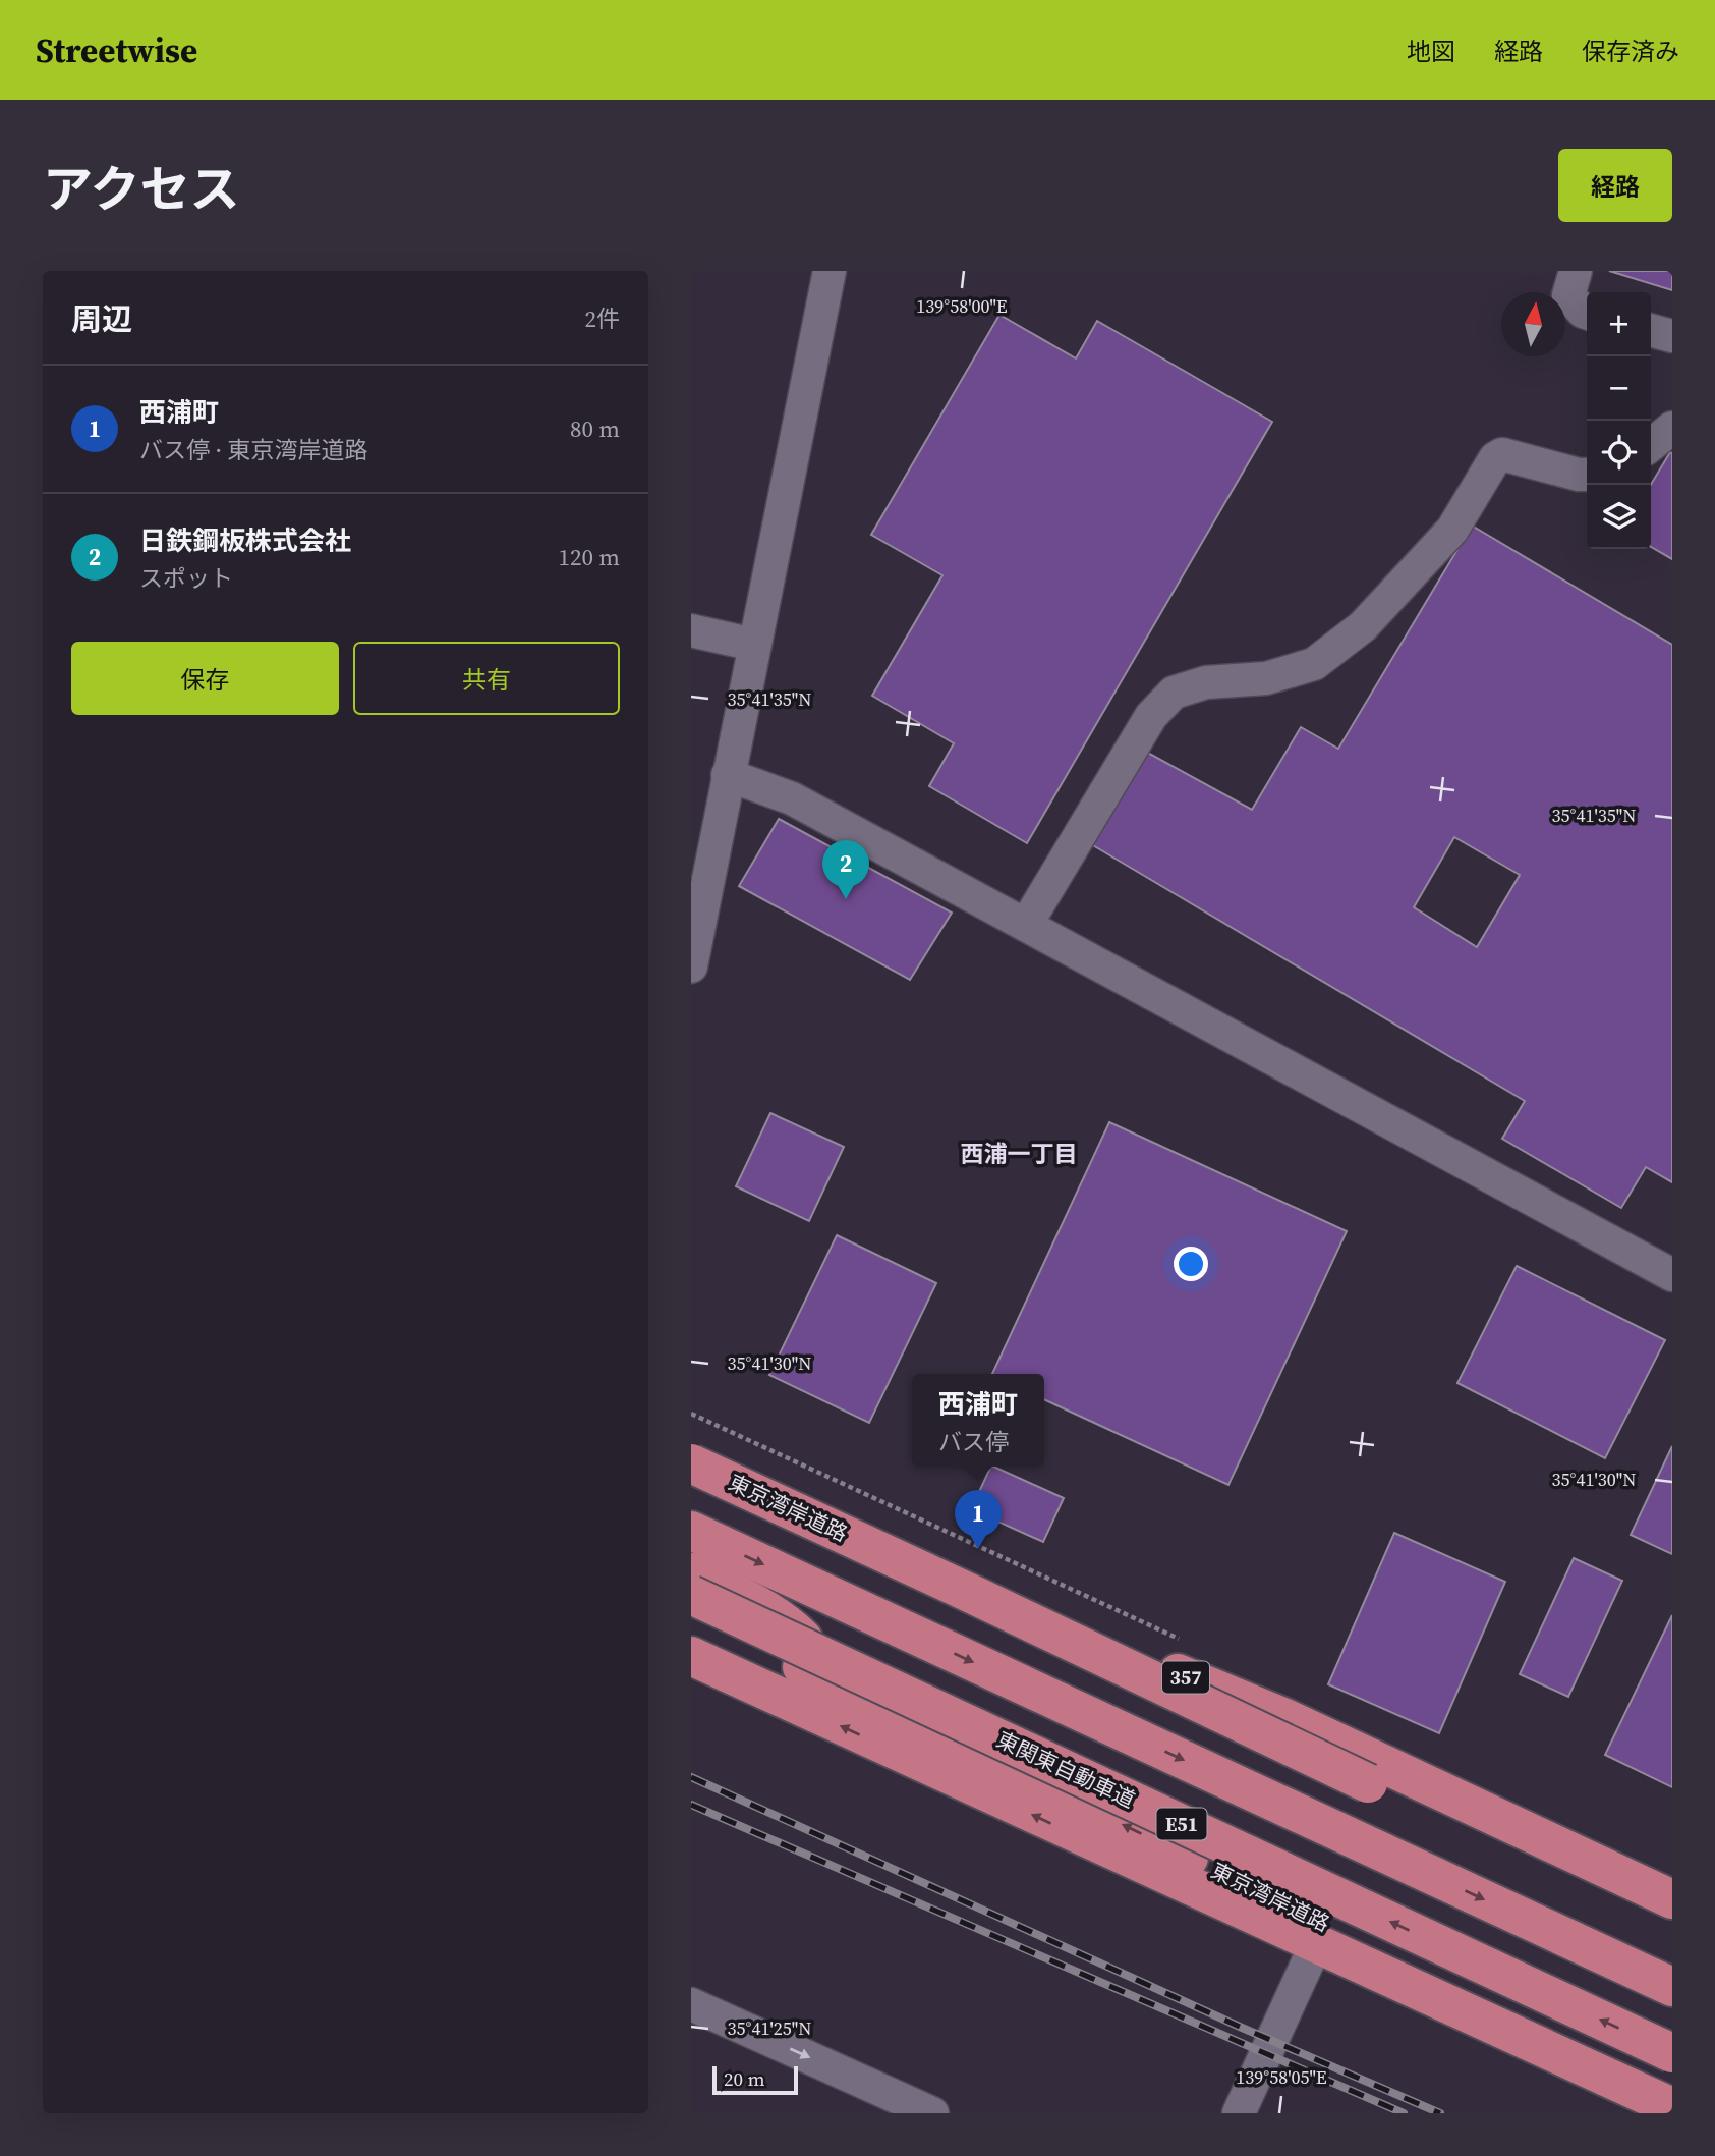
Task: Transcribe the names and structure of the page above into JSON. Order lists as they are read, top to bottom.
{
  "streets": {
    "highway": [
      "東京湾岸道路",
      "357",
      "東関東自動車道",
      "E51"
    ]
  },
  "districts": ["西浦一丁目"],
  "scale_bar": "20 m",
  "north": "top",
  "page": {
    "header": "Streetwise",
    "nav": ["地図", "経路", "保存済み"],
    "title": "アクセス",
    "buttons": [
      "経路",
      ["保存", "共有"]
    ],
    "heading": ["周辺", "2件"],
    "map_buttons": ["+", "−"],
    "list": [
      {
        "mark": "1",
        "name": "西浦町",
        "note": "バス停 · 東京湾岸道路",
        "value": "80 m"
      },
      {
        "mark": "2",
        "name": "日鉄鋼板株式会社",
        "note": "スポット",
        "value": "120 m"
      }
    ],
    "pins": ["2", "1"],
    "popup": ["西浦町", "バス停"],
    "scale": "20 m"
  },
  "coordinates": [
    "139°58'00\"E",
    "35°41'35\"N",
    "35°41'30\"N",
    "35°41'25\"N",
    "139°58'05\"E"
  ]
}
